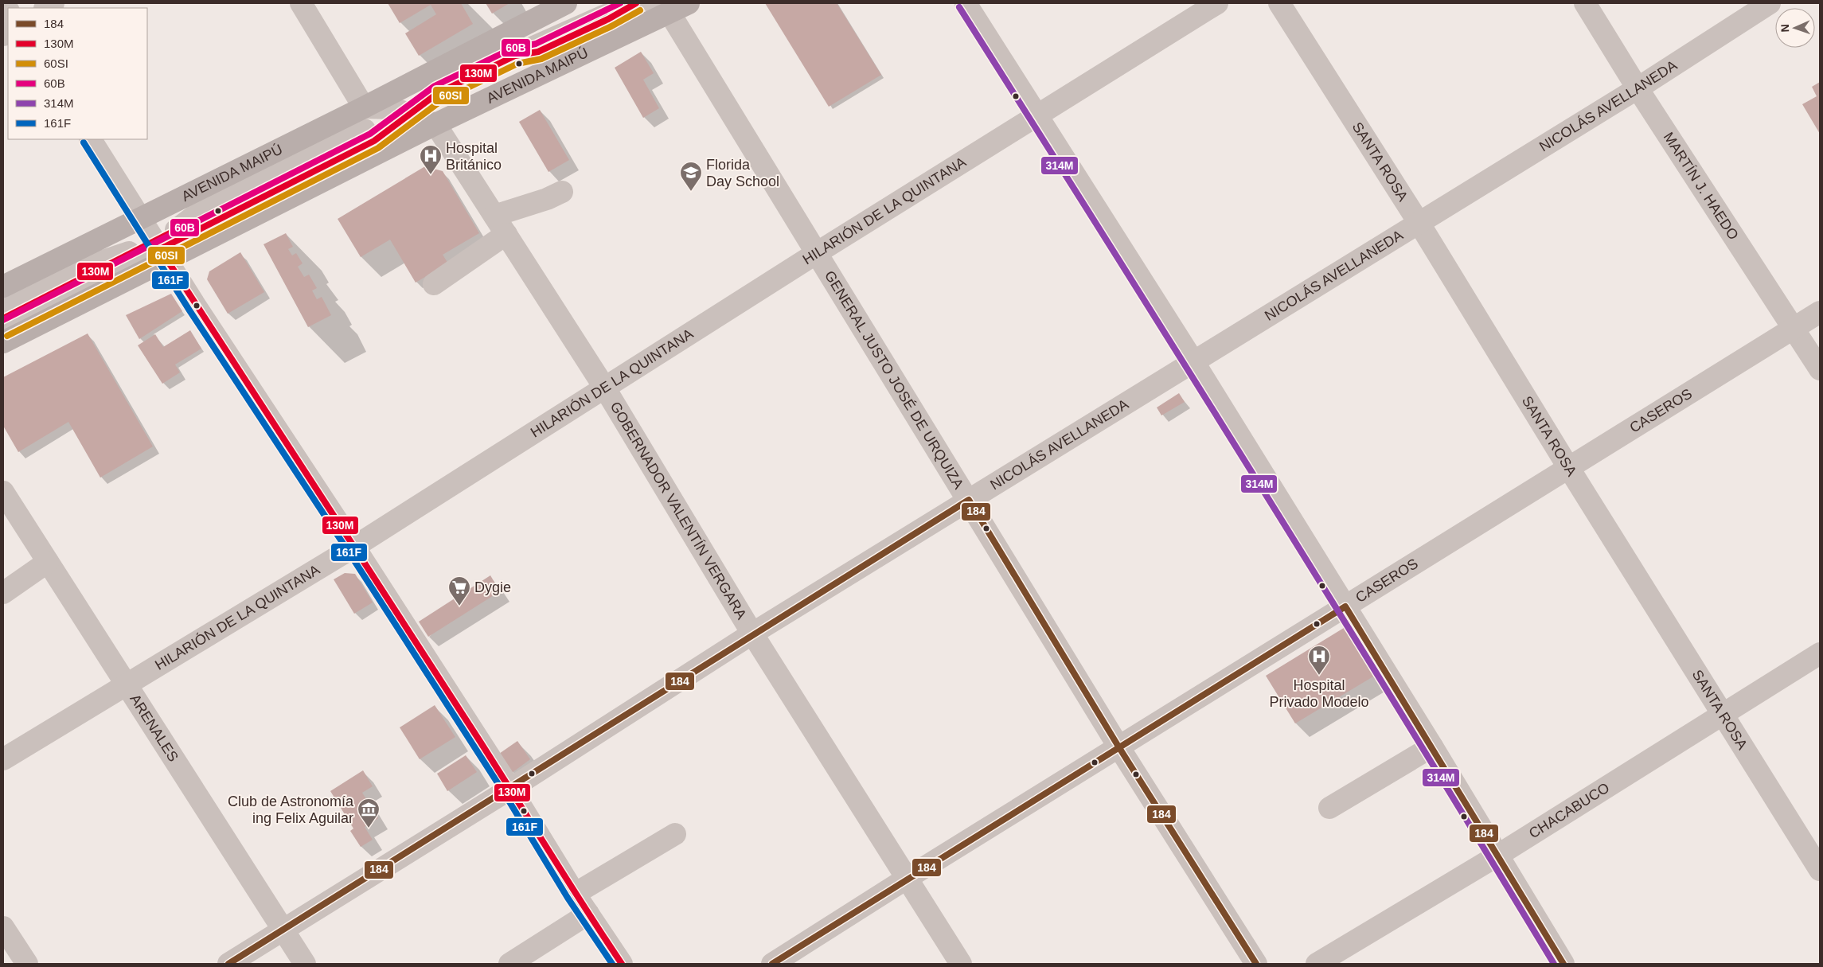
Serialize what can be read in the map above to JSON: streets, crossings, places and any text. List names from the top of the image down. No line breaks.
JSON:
{"streets":{"main road":["AVENIDA MAIPÚ"],"street":["NICOLÁS AVELLANEDA","SANTA ROSA","MARTÍN J. HAEDO","HILARIÓN DE LA QUINTANA","GENERAL JUSTO JOSÉ DE URQUIZA","CASEROS","GOBERNADOR VALENTÍN VERGARA","ARENALES","CHACABUCO"]},"crossings":[["AVENIDA MAIPÚ","GENERAL JUSTO JOSÉ DE URQUIZA"],["AVENIDA MAIPÚ","GOBERNADOR VALENTÍN VERGARA"],["NICOLÁS AVELLANEDA","SANTA ROSA"],["NICOLÁS AVELLANEDA","MARTÍN J. HAEDO"],["NICOLÁS AVELLANEDA","GENERAL JUSTO JOSÉ DE URQUIZA"],["NICOLÁS AVELLANEDA","GOBERNADOR VALENTÍN VERGARA"],["NICOLÁS AVELLANEDA","ARENALES"],["SANTA ROSA","CASEROS"],["SANTA ROSA","CHACABUCO"],["MARTÍN J. HAEDO","CASEROS"],["HILARIÓN DE LA QUINTANA","GENERAL JUSTO JOSÉ DE URQUIZA"],["HILARIÓN DE LA QUINTANA","GOBERNADOR VALENTÍN VERGARA"],["HILARIÓN DE LA QUINTANA","ARENALES"],["GENERAL JUSTO JOSÉ DE URQUIZA","CASEROS"],["CASEROS","GOBERNADOR VALENTÍN VERGARA"]],"places":{"hospital":["Hospital Británico","Hospital Privado Modelo"],"school or university":["Florida Day School"],"supermarket":["Dygie"],"museum":["Club de Astronomía ing Felix Aguilar"]},"lines":["transit line 130M","transit line 60B","transit line 314M","transit line 60SI","transit line 161F","transit line 184"],"legend":["184","130M","60SI","60B","314M","161F"],"north":"left"}
